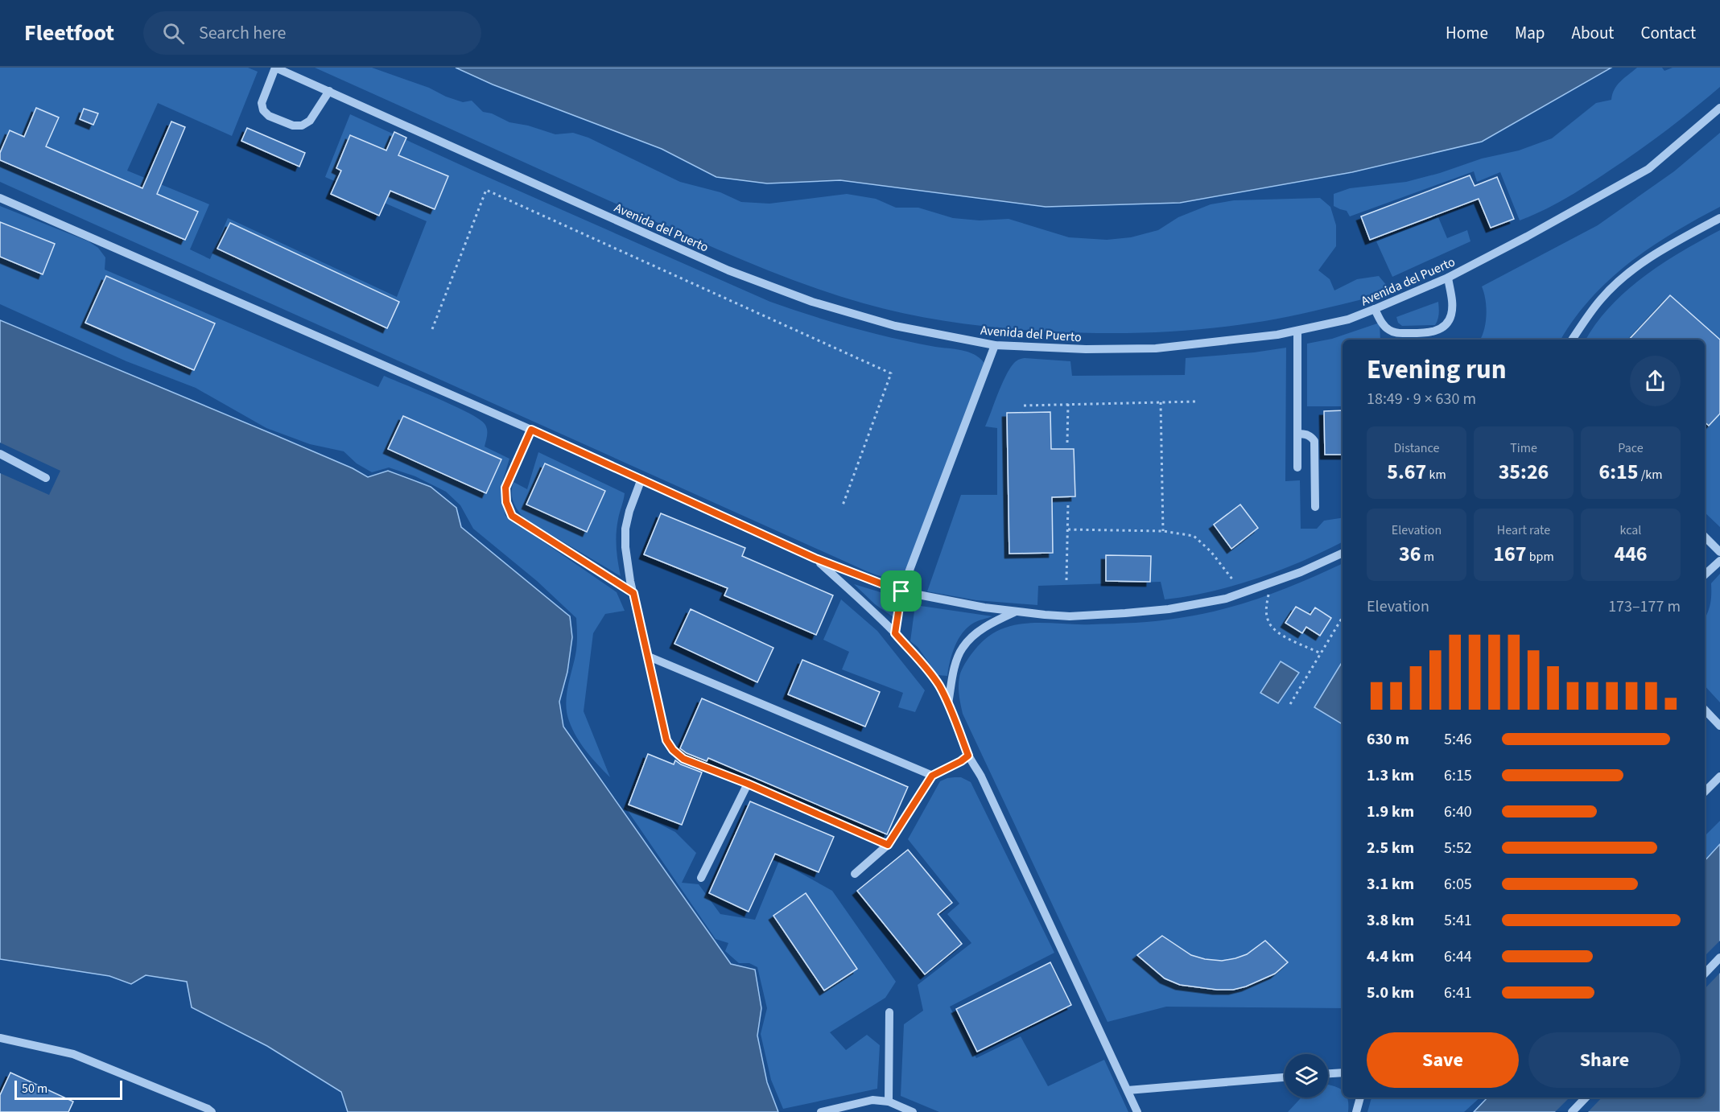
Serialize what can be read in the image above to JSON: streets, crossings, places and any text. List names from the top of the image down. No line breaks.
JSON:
{"streets":{"street":["Avenida del Puerto"]},"scale_bar":"50 m","page":{"header":"Fleetfoot","search":"Search here","nav":["Home","Map","About","Contact"],"heading":["Evening run","18:49 · 9 × 630 m"],"stats":[["Distance","5.67 km"],["Time","35:26"],["Pace","6:15 /km"],["Elevation","36 m"],["Heart rate","167 bpm"],["kcal","446"]],"chart":["Elevation","173–177 m"],"list":[{"name":"630 m","note":"5:46"},{"name":"1.3 km","note":"6:15"},{"name":"1.9 km","note":"6:40"},{"name":"2.5 km","note":"5:52"},{"name":"3.1 km","note":"6:05"},{"name":"3.8 km","note":"5:41"},{"name":"4.4 km","note":"6:44"},{"name":"5.0 km","note":"6:41"}],"buttons":["Save","Share"],"scale":"50 m"}}
